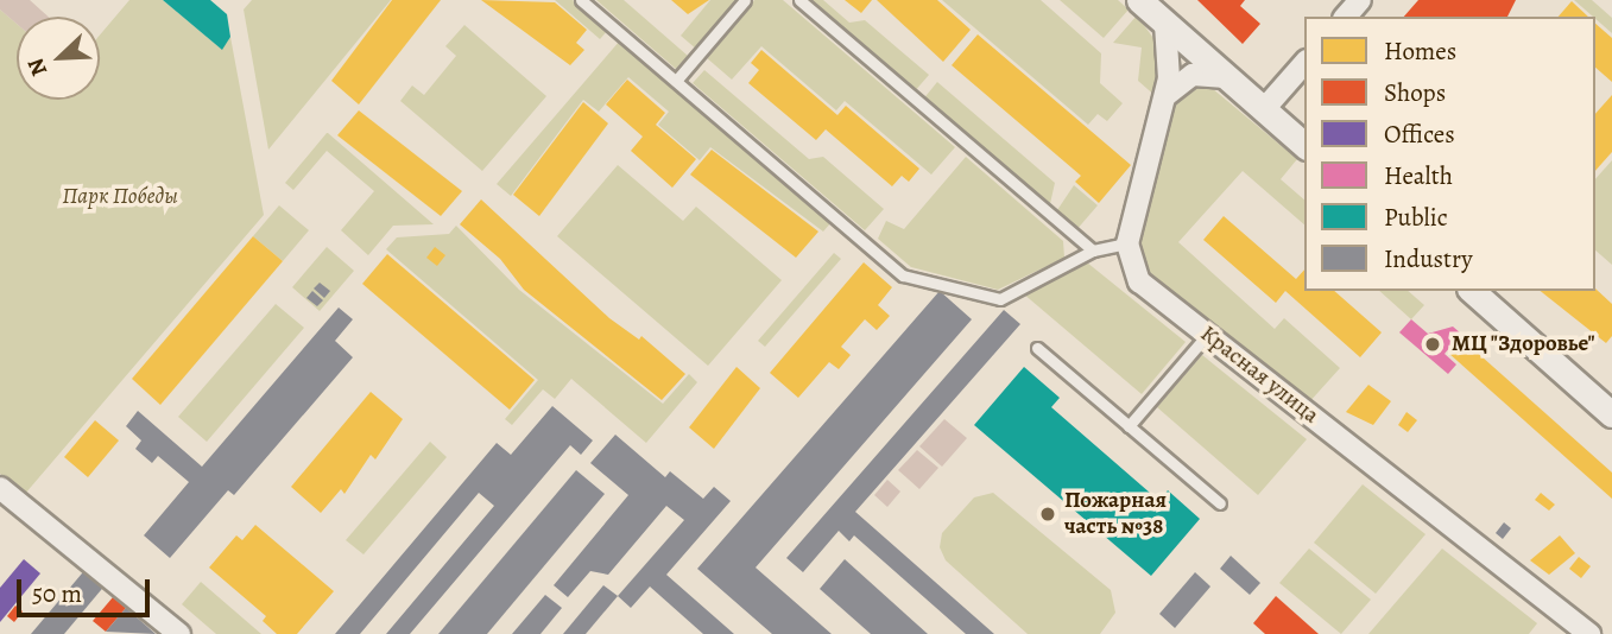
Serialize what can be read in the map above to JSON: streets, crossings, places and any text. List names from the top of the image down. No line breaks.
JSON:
{"streets":{"street":["Красная улица"]},"parks":["Парк Победы"],"places":["МЦ \"Здоровье\"","Пожарная часть №38"],"legend":["Homes","Shops","Offices","Health","Public","Industry"],"scale_bar":"50 m","north":"bottom left"}
